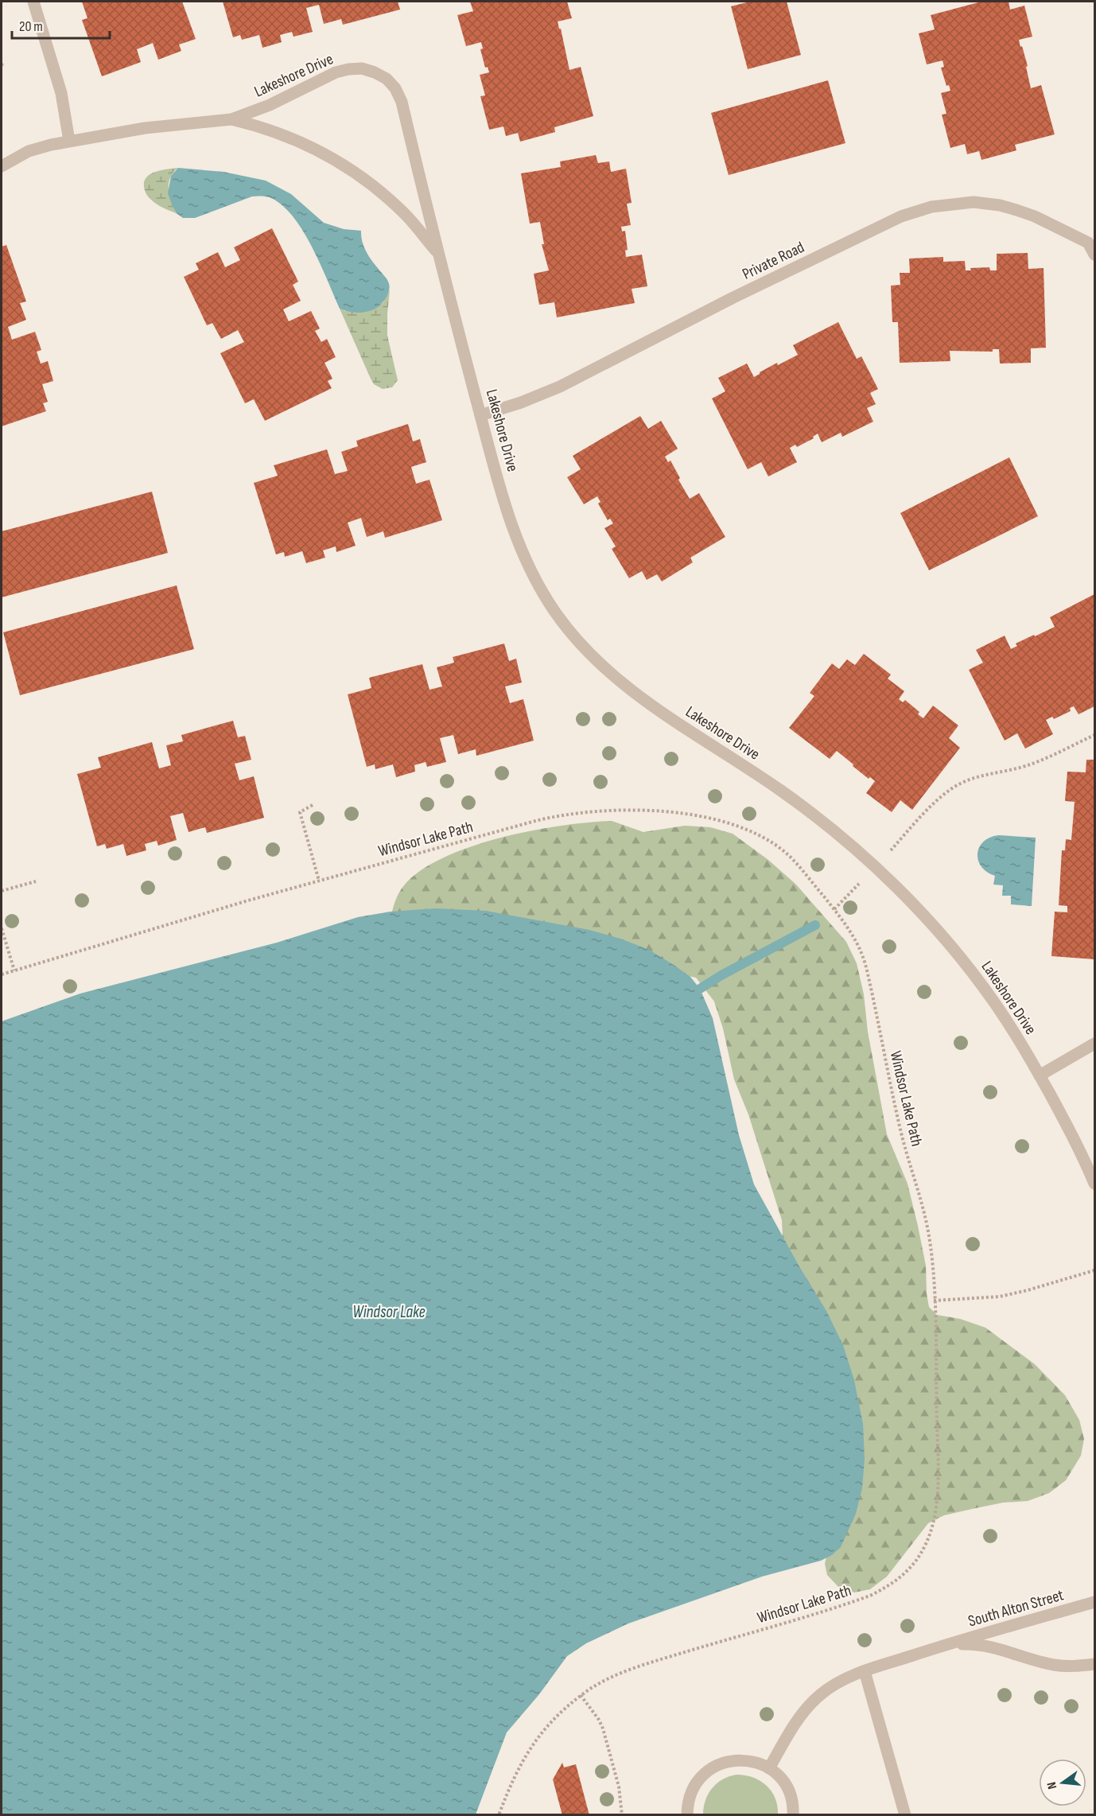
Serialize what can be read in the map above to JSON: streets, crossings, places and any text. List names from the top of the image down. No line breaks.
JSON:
{"streets":{"street":["Lakeshore Drive","Private Road","South Alton Street"],"path":["Windsor Lake Path"]},"crossings":[["Lakeshore Drive","Private Road"]],"water":["Windsor Lake"],"scale_bar":"20 m","north":"left"}
